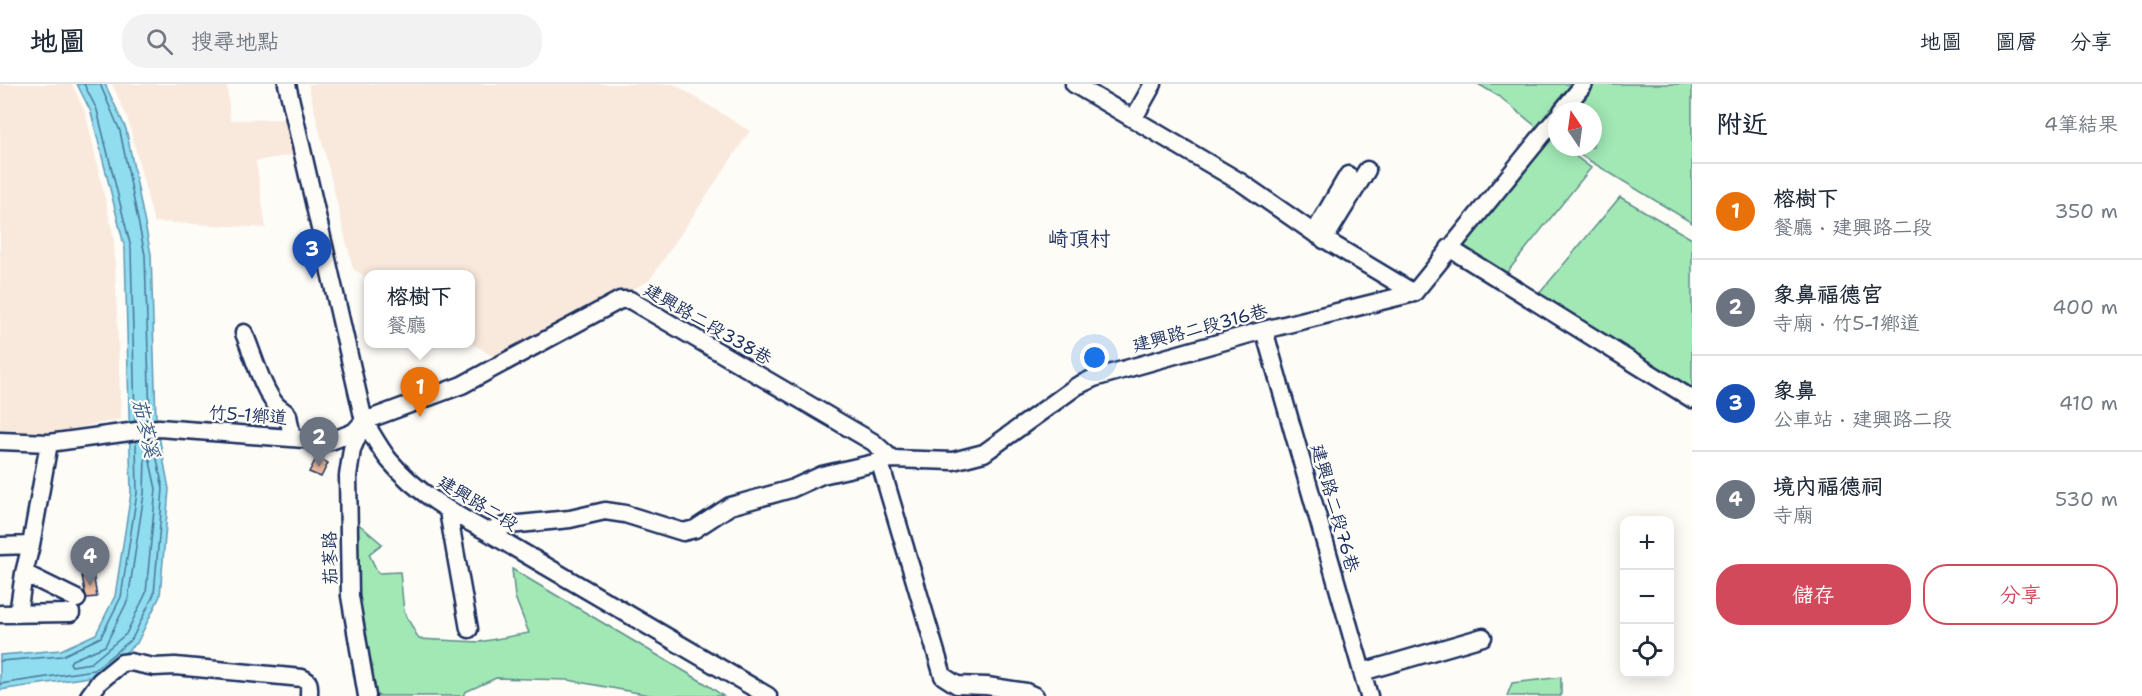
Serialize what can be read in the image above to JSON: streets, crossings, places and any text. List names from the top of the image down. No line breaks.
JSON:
{"streets":{"street":["建興路二段338巷","建興路二段316巷","竹5-1鄉道","建興路二段","建興路二段76巷","茄苳路"]},"crossings":[["建興路二段338巷","建興路二段316巷"],["建興路二段338巷","竹5-1鄉道"],["建興路二段338巷","建興路二段"],["建興路二段338巷","茄苳路"],["建興路二段316巷","建興路二段"],["建興路二段316巷","建興路二段76巷"],["竹5-1鄉道","建興路二段"],["竹5-1鄉道","茄苳路"],["建興路二段","茄苳路"]],"districts":["崎頂村"],"water":["茄苳溪"],"north":"top","page":{"header":"地圖","search":"搜尋地點","nav":["地圖","圖層","分享"],"heading":["附近","4筆結果"],"list":[{"mark":"1","name":"榕樹下","note":"餐廳 · 建興路二段","value":"350 m"},{"mark":"2","name":"象鼻福德宮","note":"寺廟 · 竹5-1鄉道","value":"400 m"},{"mark":"3","name":"象鼻","note":"公車站 · 建興路二段","value":"410 m"},{"mark":"4","name":"境內福德祠","note":"寺廟","value":"530 m"}],"pins":["3","1","2","4"],"popup":["榕樹下","餐廳"],"map_buttons":["+","−"],"buttons":["儲存","分享"]}}
